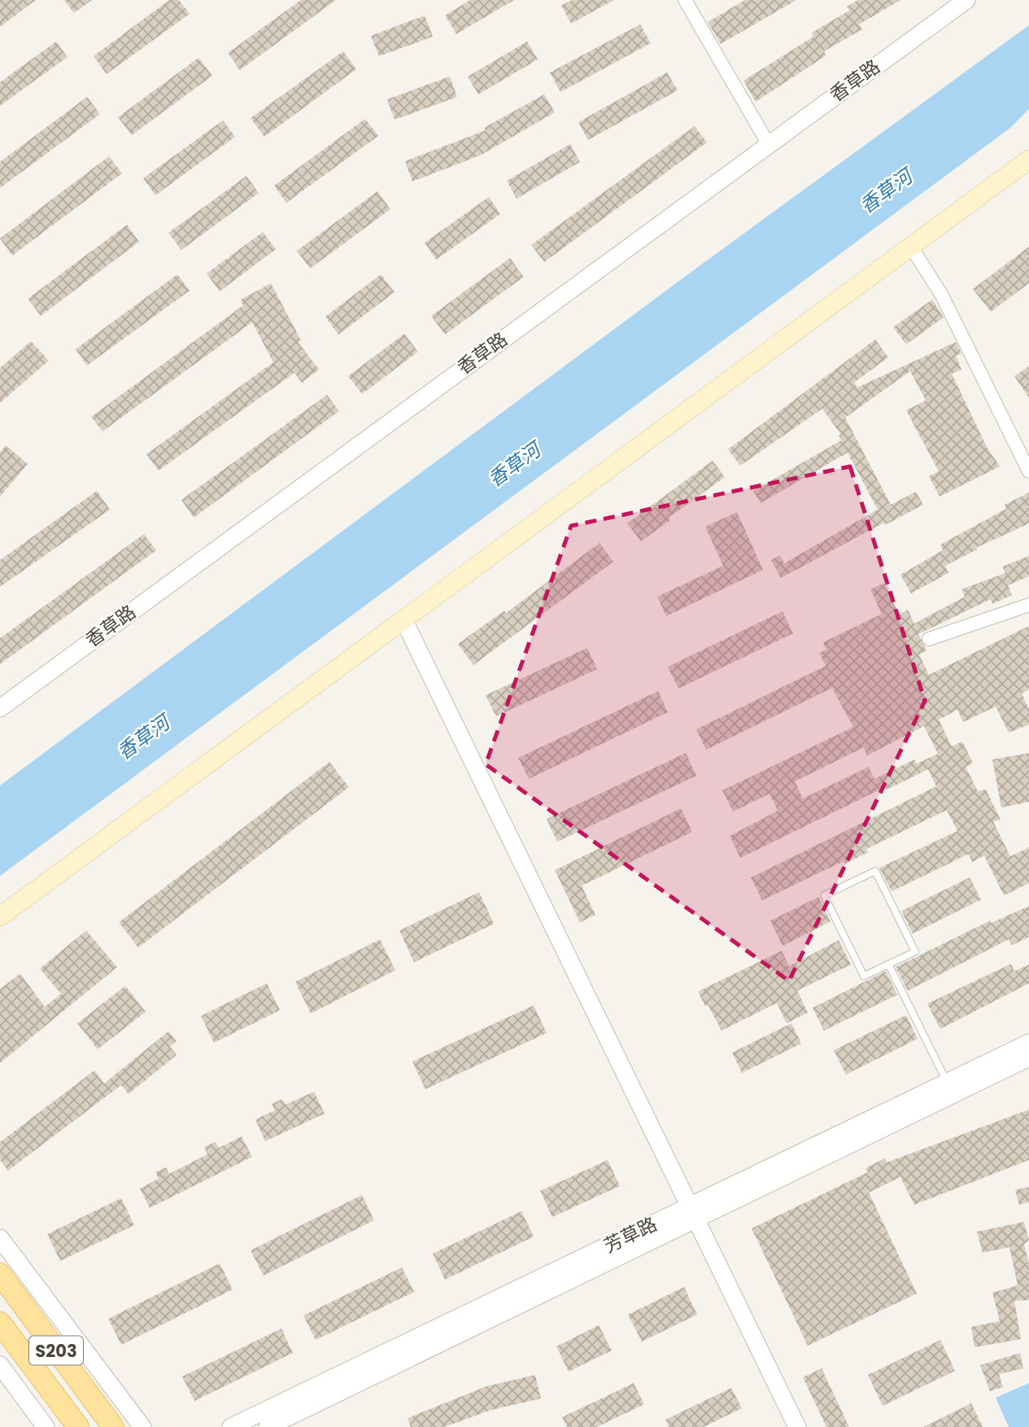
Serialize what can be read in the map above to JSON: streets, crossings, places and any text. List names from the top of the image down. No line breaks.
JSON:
{"streets":{"main road":["S203"],"street":["香草路","芳草路"]},"water":["香草河"]}
